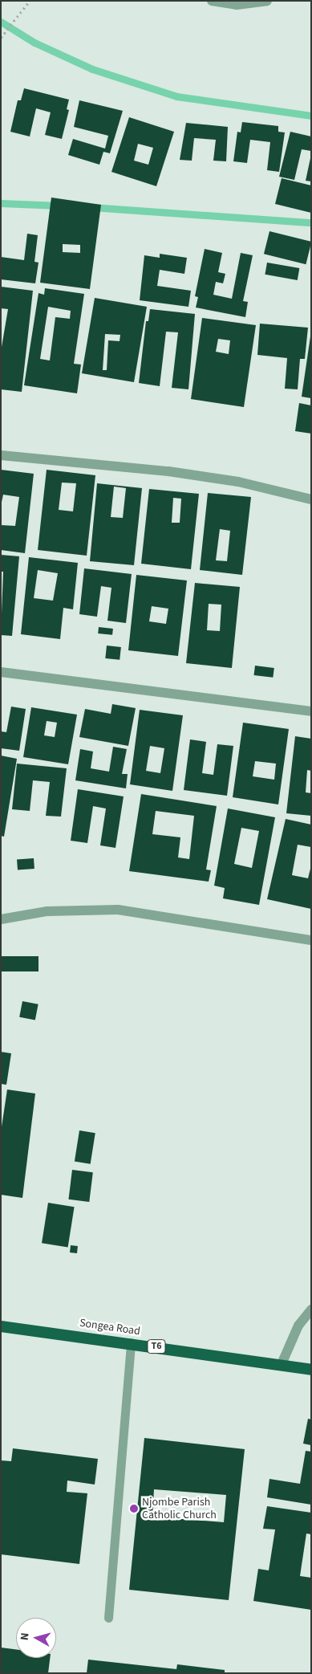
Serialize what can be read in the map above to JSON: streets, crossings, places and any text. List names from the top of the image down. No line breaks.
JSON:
{"streets":{"highway":["Songea Road","T6"]},"places":["Njombe Parish Catholic Church"],"north":"left"}
